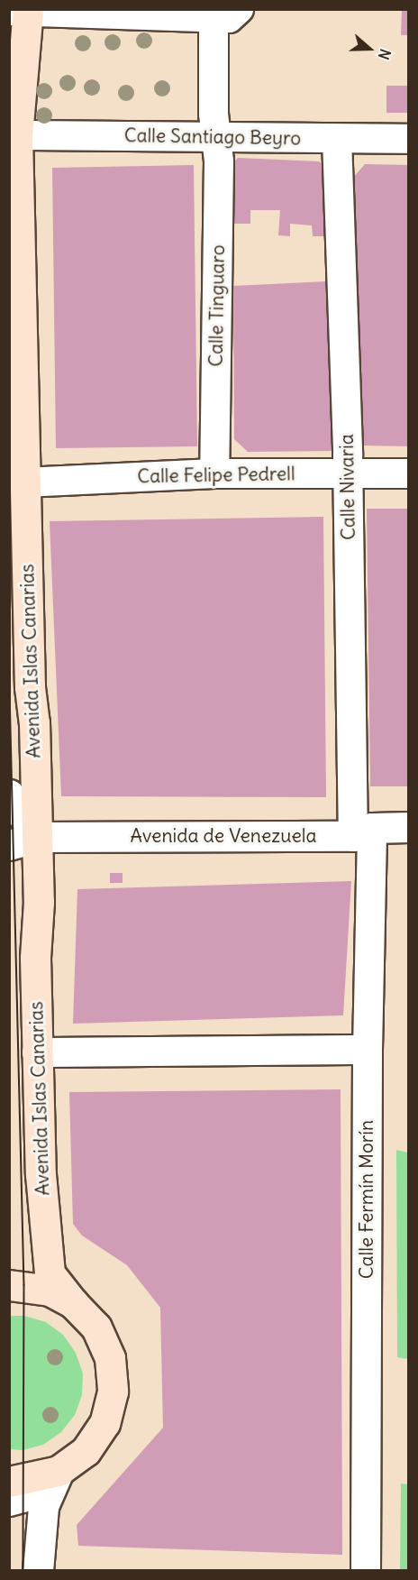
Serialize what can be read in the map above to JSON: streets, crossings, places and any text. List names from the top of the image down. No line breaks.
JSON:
{"streets":{"main road":["Avenida Islas Canarias"],"street":["Calle Santiago Beyro","Calle Tinguaro","Calle Felipe Pedrell","Calle Nivaria","Avenida de Venezuela","Calle Fermín Morín"]},"crossings":[["Calle Santiago Beyro","Calle Tinguaro"],["Calle Santiago Beyro","Calle Nivaria"],["Calle Santiago Beyro","Avenida Islas Canarias"],["Calle Tinguaro","Calle Felipe Pedrell"],["Calle Felipe Pedrell","Calle Nivaria"],["Calle Felipe Pedrell","Avenida Islas Canarias"],["Calle Nivaria","Avenida de Venezuela"],["Calle Nivaria","Calle Fermín Morín"],["Avenida Islas Canarias","Avenida de Venezuela"],["Avenida de Venezuela","Calle Fermín Morín"]],"north":"right"}
